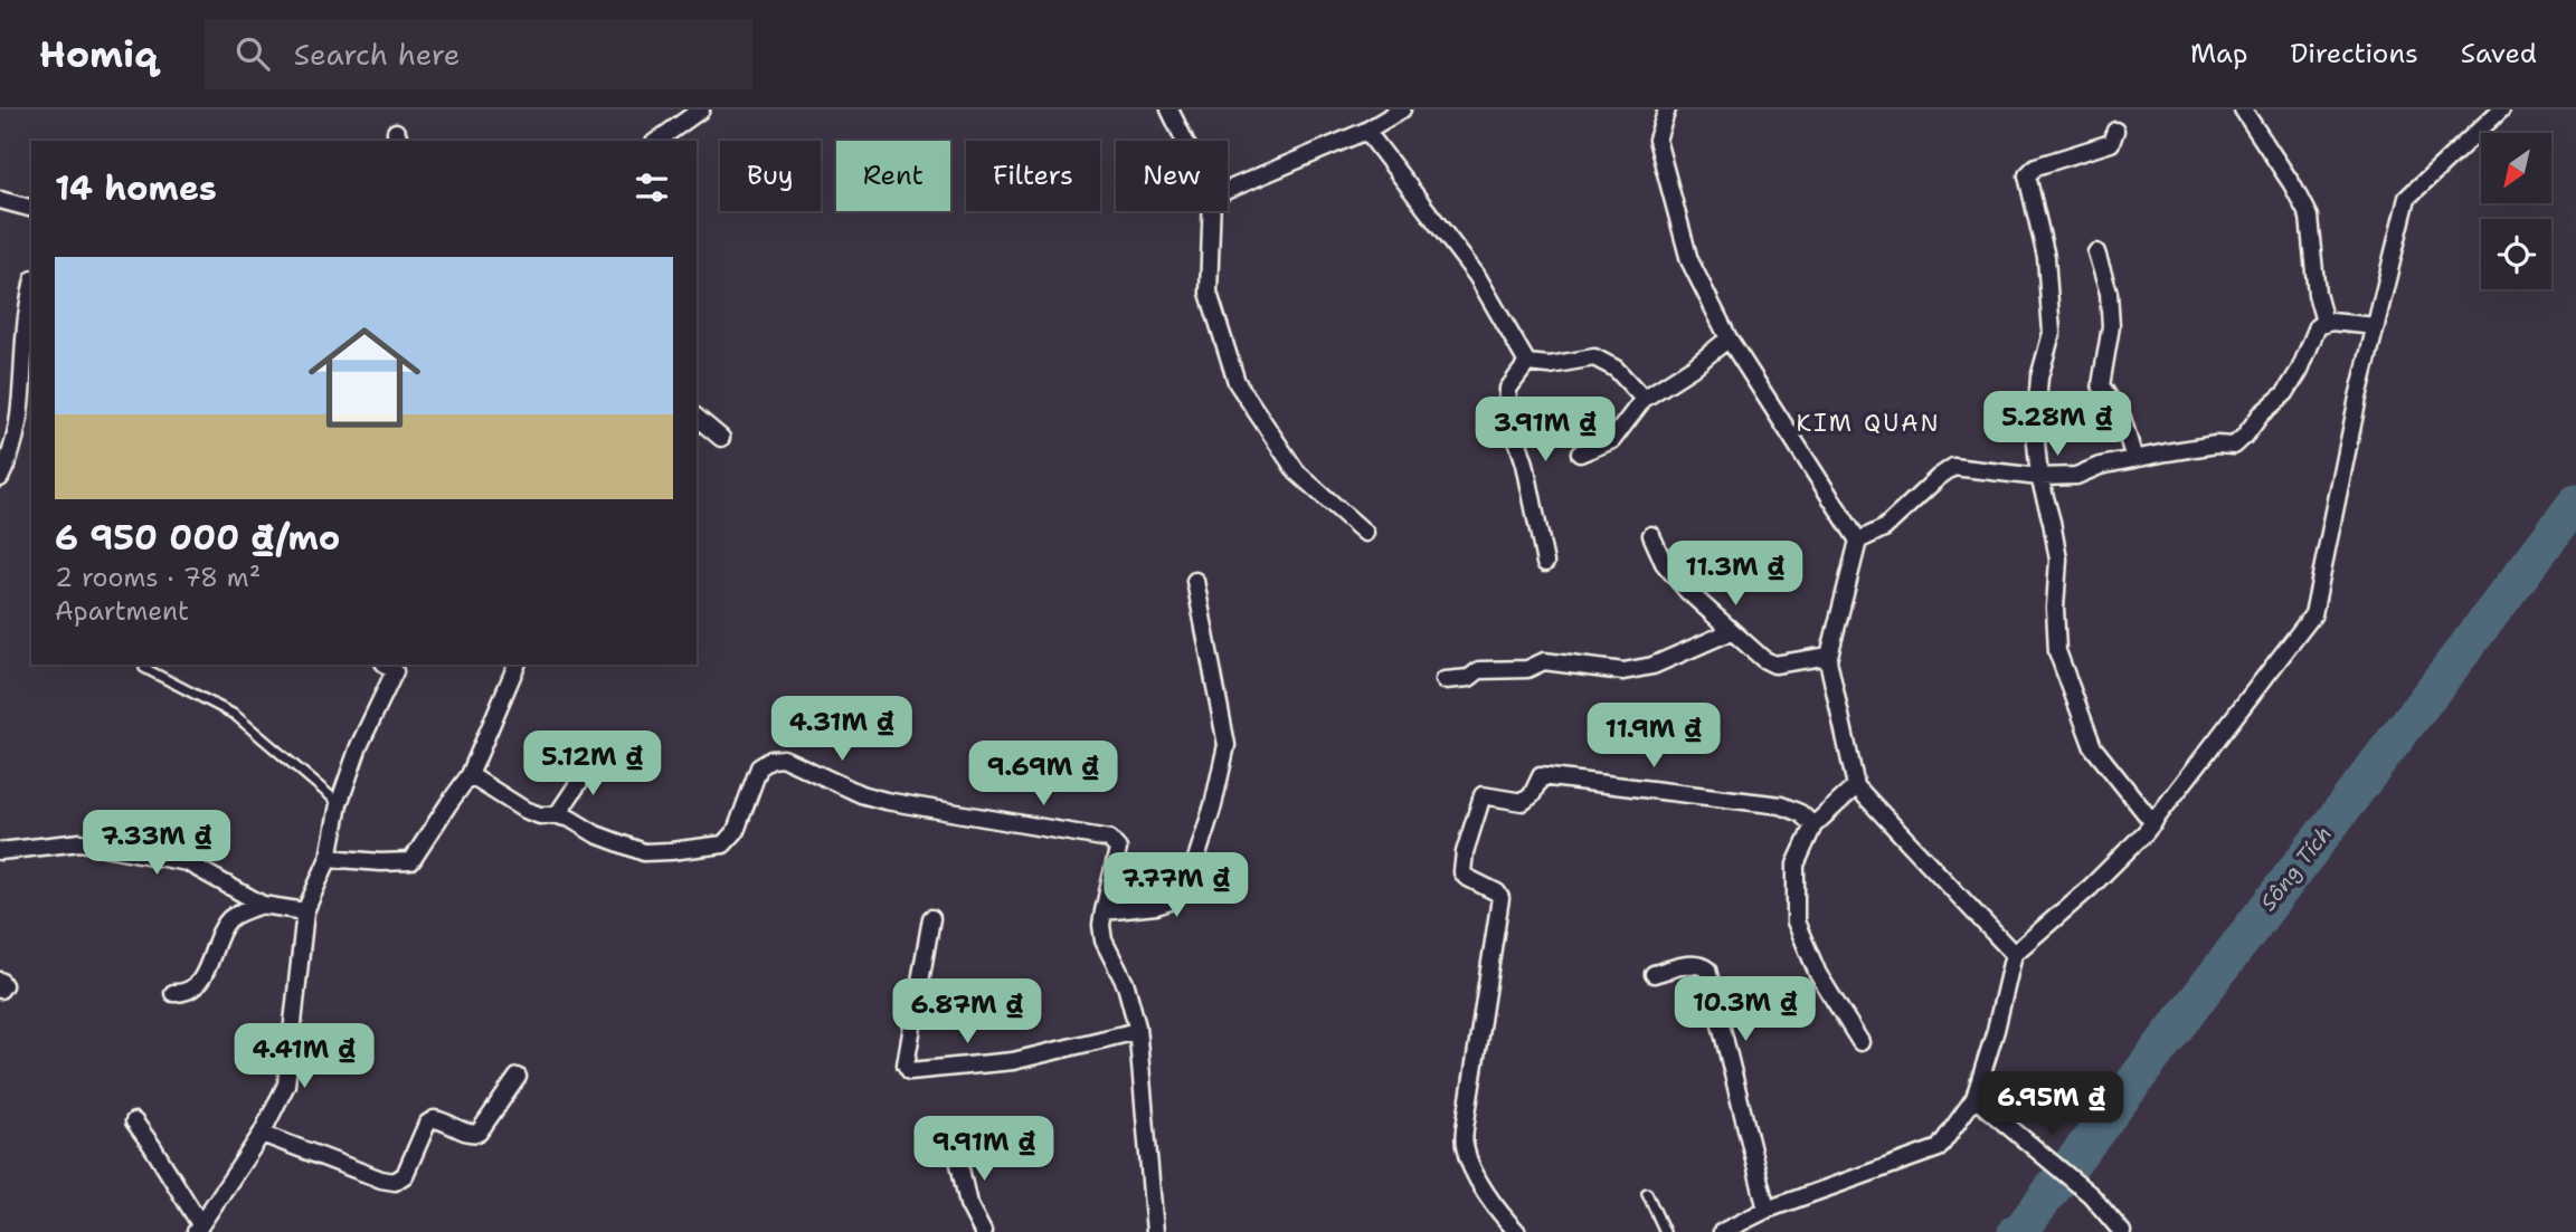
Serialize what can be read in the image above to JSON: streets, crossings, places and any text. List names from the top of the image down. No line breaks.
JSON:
{"districts":["KIM QUAN"],"water":["Sông Tích"],"north":"bottom left","page":{"header":"Homiq","search":"Search here","nav":["Map","Directions","Saved"],"chip":["Buy","Rent","Filters","New"],"heading":"14 homes","list":[{"name":"6 950 000 ₫/mo","note":"2 rooms · 78 m² · Apartment"}],"price":["5.28M ₫","3.91M ₫","11.3M ₫","4.31M ₫","11.9M ₫","5.12M ₫","9.69M ₫","7.33M ₫","7.77M ₫","10.3M ₫","6.87M ₫","4.41M ₫","6.95M ₫","9.91M ₫"]}}
